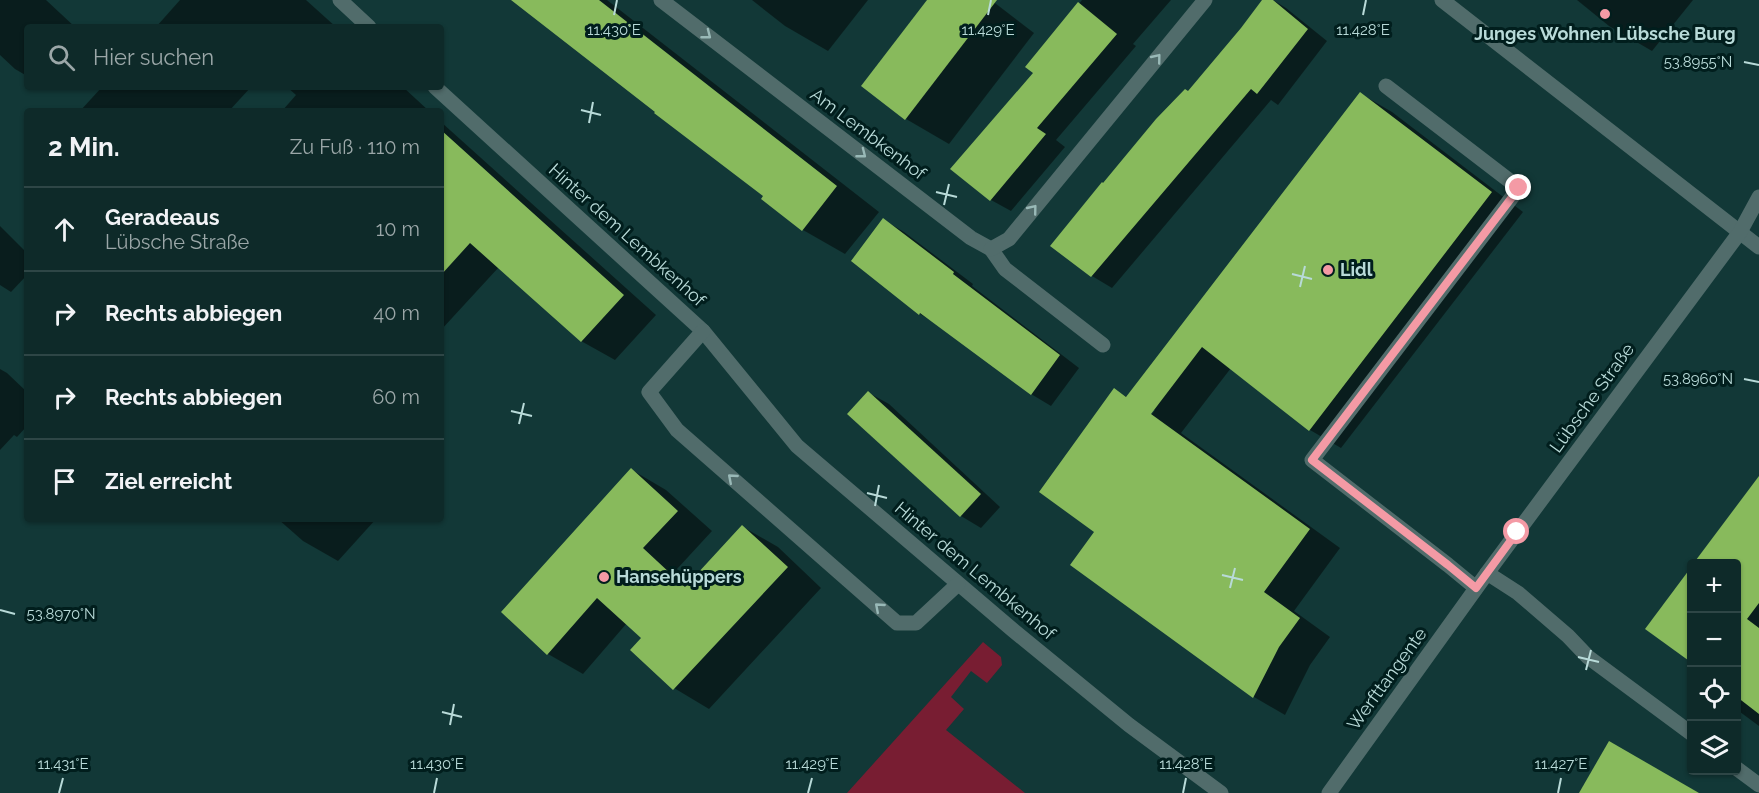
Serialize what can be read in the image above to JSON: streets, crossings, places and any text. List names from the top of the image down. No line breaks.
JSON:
{"streets":{"street":["Am Lembkenhof","Hinter dem Lembkenhof","Lübsche Straße","Werfttangente"]},"crossings":[["Lübsche Straße","Werfttangente"]],"one_way":["Am Lembkenhof"],"places":["Junges Wohnen Lübsche Burg","Lidl","Hansehüppers"],"page":{"search":"Hier suchen","heading":["2 Min.","Zu Fuß · 110 m"],"list":[["Geradeaus","Lübsche Straße","10 m"],["Rechts abbiegen","40 m"],["Rechts abbiegen","60 m"],"Ziel erreicht"],"map_buttons":["+","−"]},"coordinates":["11.430°E","11.429°E","11.428°E","53.8955°N","53.8960°N","53.8970°N","11.431°E","11.427°E"]}
